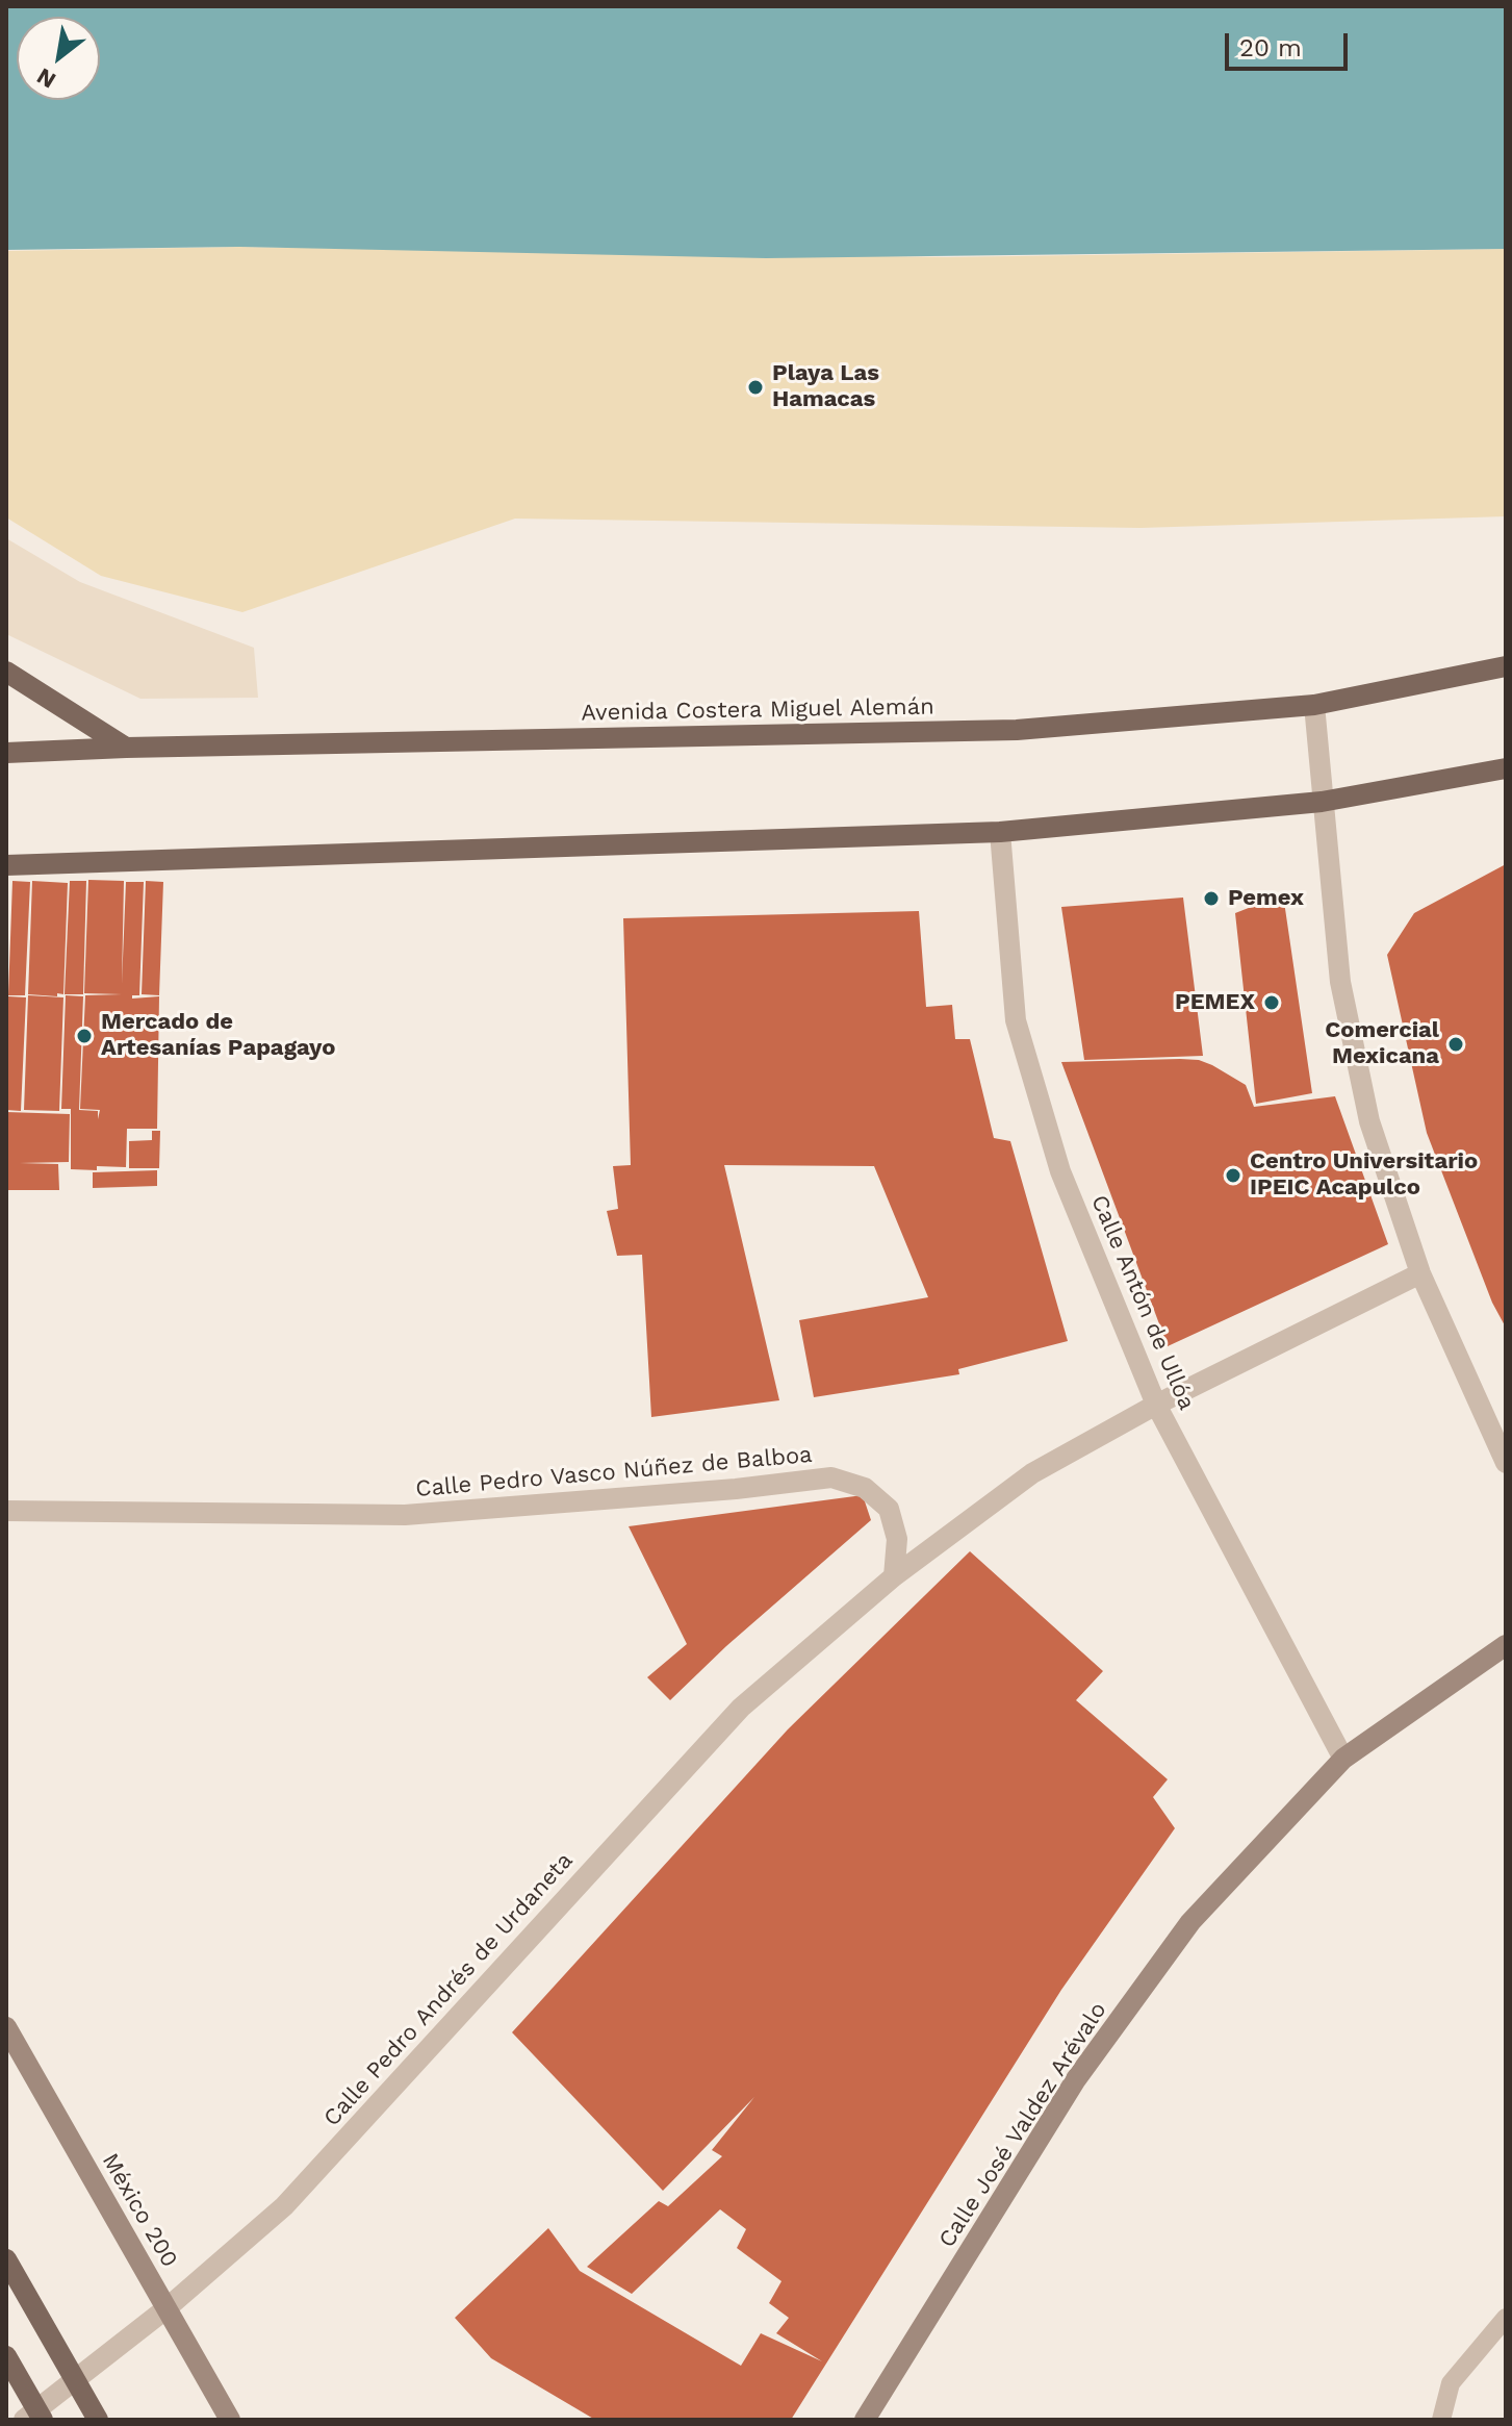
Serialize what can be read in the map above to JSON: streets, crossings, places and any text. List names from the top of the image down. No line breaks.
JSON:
{"streets":{"main road":["Avenida Costera Miguel Alemán"],"street":["Calle Antón de Ullóa","Calle Pedro Vasco Núñez de Balboa","Calle Pedro Andrés de Urdaneta","Calle José Valdez Arévalo","México 200"]},"crossings":[["Calle Antón de Ullóa","Calle José Valdez Arévalo"],["Calle Pedro Vasco Núñez de Balboa","Calle Pedro Andrés de Urdaneta"],["Calle Pedro Andrés de Urdaneta","México 200"]],"places":["Playa Las Hamacas","Pemex","PEMEX","Mercado de Artesanías Papagayo","Comercial Mexicana","Centro Universitario IPEIC Acapulco"],"scale_bar":"20 m","north":"bottom left"}
